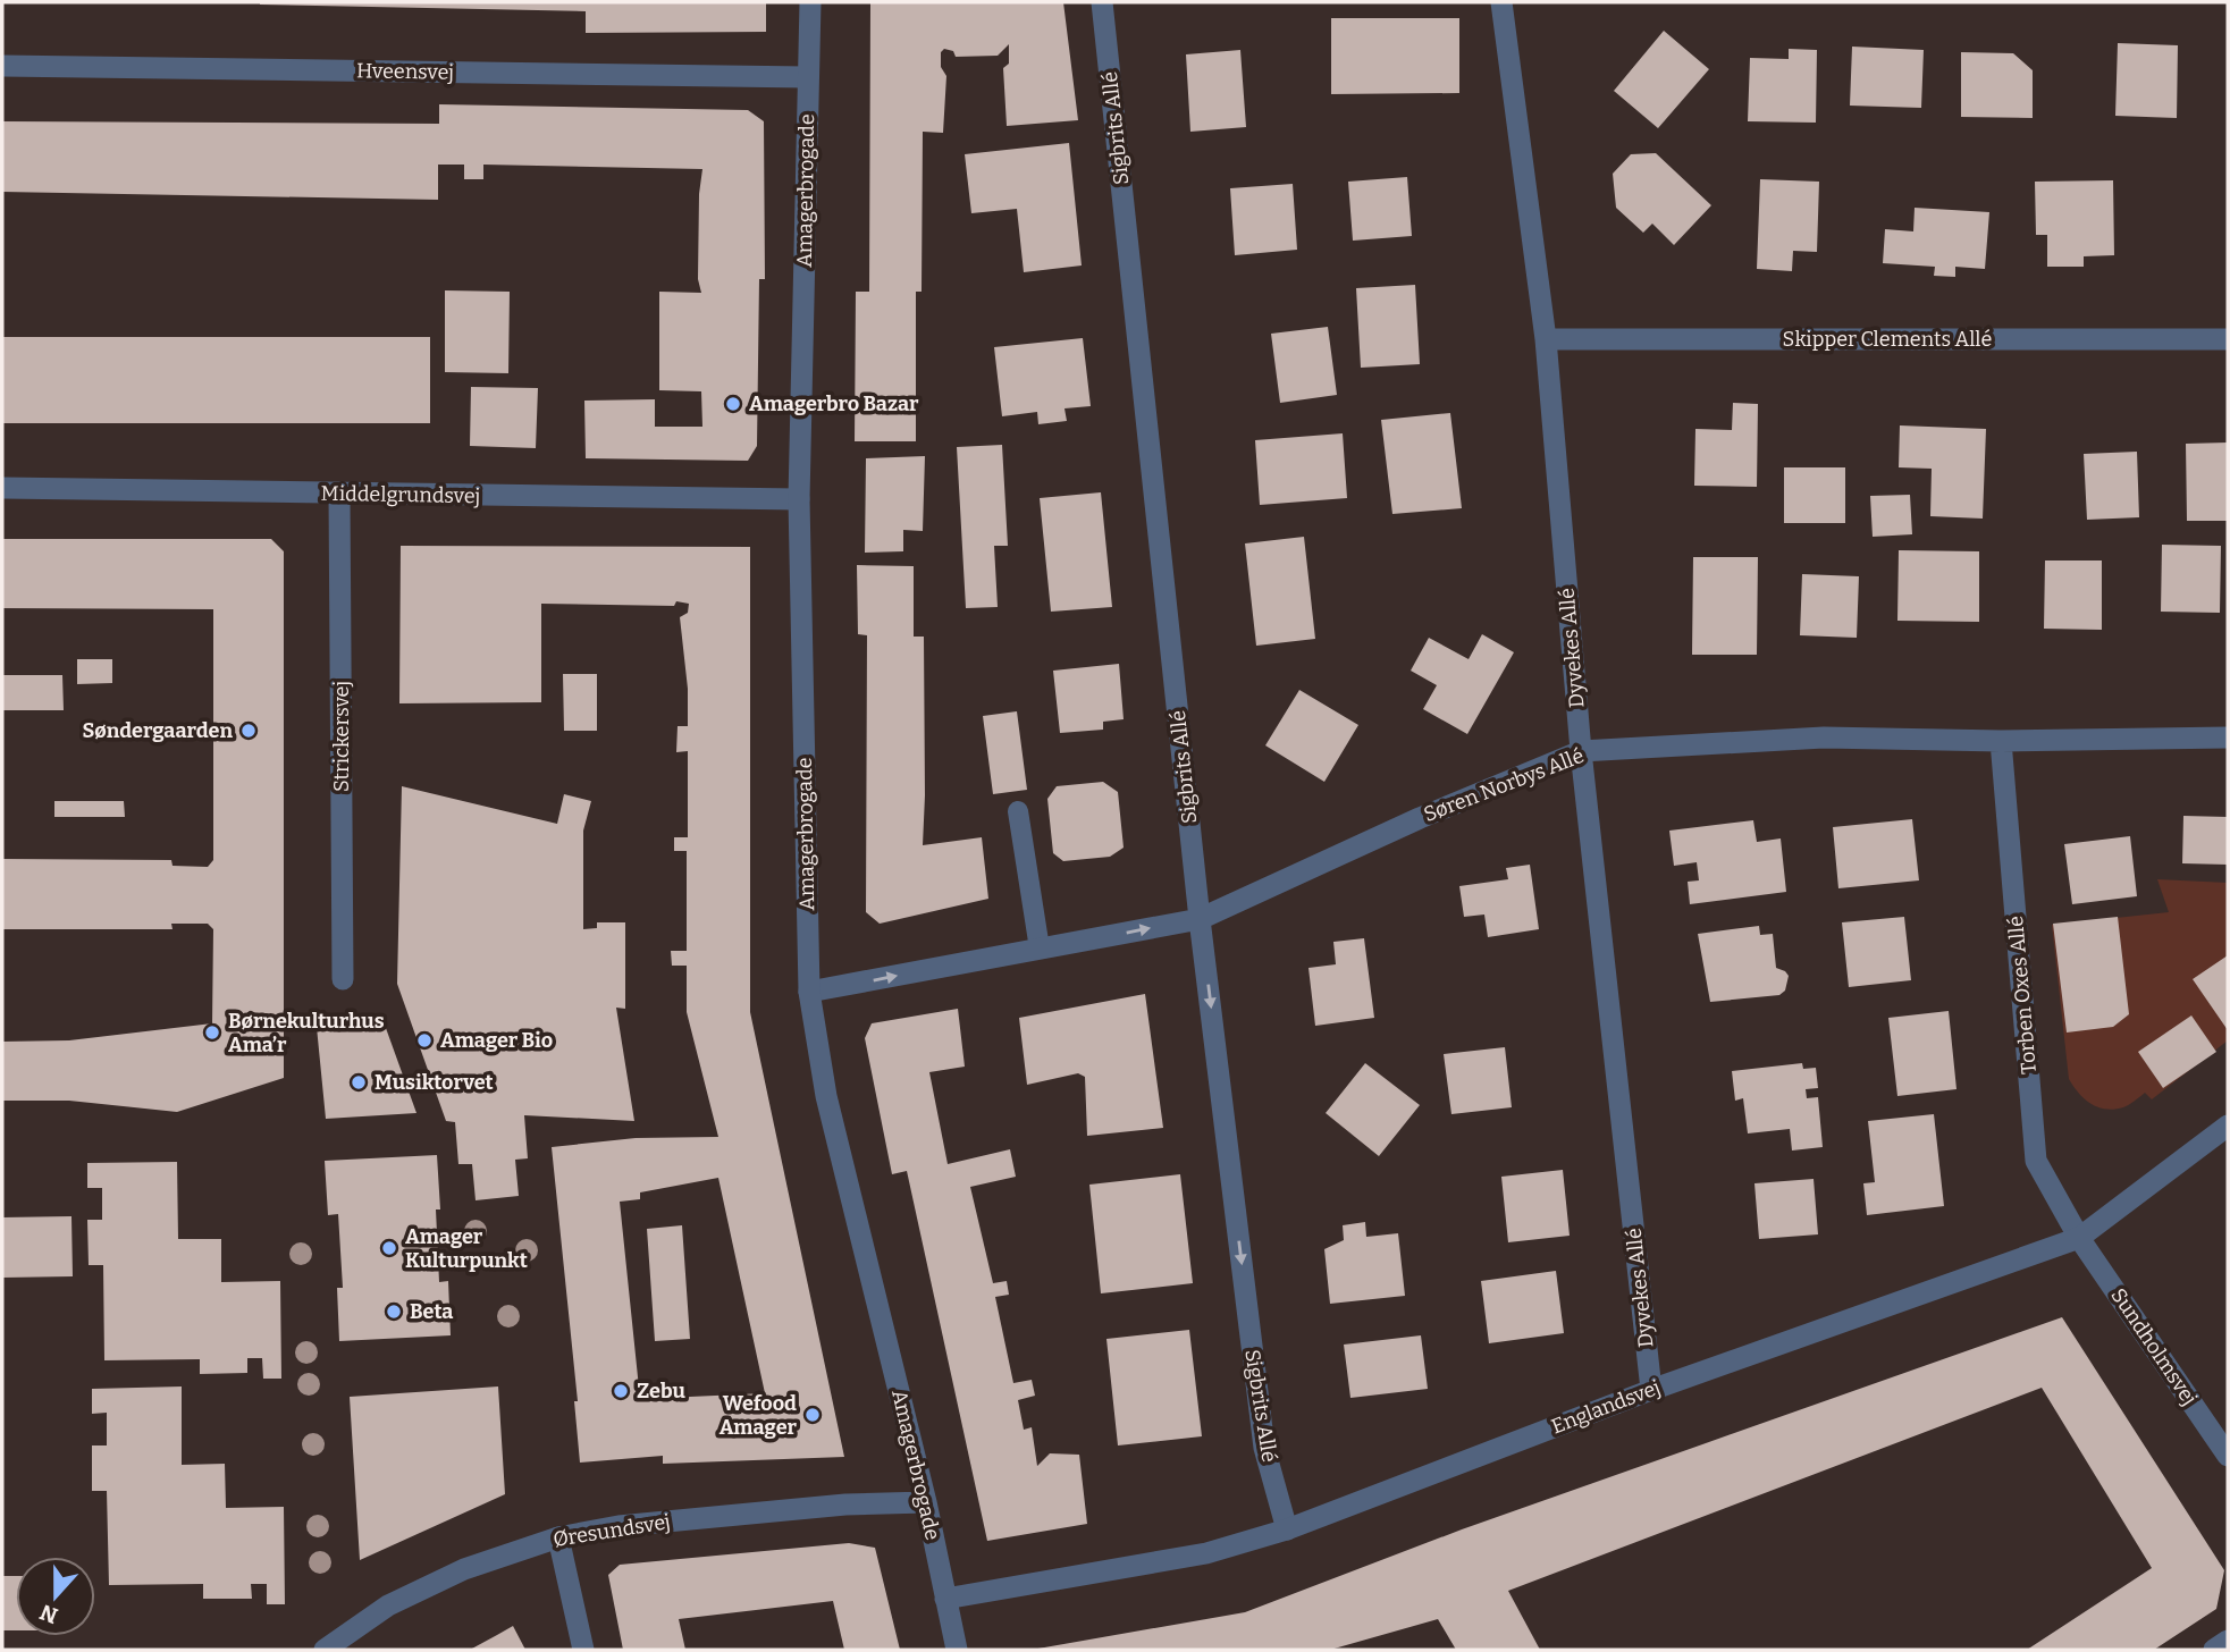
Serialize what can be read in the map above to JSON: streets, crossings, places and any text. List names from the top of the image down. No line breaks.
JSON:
{"streets":{"street":["Hveensvej","Sigbrits Allé","Amagerbrogade","Skipper Clements Allé","Middelgrundsvej","Dyvekes Allé","Strickersvej","Søren Norbys Allé","Torben Oxes Allé","Sundholmsvej","Englandsvej","Øresundsvej"]},"crossings":[["Hveensvej","Amagerbrogade"],["Sigbrits Allé","Søren Norbys Allé"],["Sigbrits Allé","Englandsvej"],["Amagerbrogade","Middelgrundsvej"],["Amagerbrogade","Søren Norbys Allé"],["Amagerbrogade","Englandsvej"],["Amagerbrogade","Øresundsvej"],["Skipper Clements Allé","Dyvekes Allé"],["Middelgrundsvej","Strickersvej"],["Dyvekes Allé","Søren Norbys Allé"],["Dyvekes Allé","Englandsvej"],["Søren Norbys Allé","Torben Oxes Allé"],["Torben Oxes Allé","Sundholmsvej"],["Torben Oxes Allé","Englandsvej"],["Sundholmsvej","Englandsvej"]],"one_way":["Sigbrits Allé"],"places":["Amagerbro Bazar","Søndergaarden","Børnekulturhus Ama’r","Amager Bio","Musiktorvet","Amager Kulturpunkt","Beta","Zebu","Wefood Amager"],"north":"bottom"}
